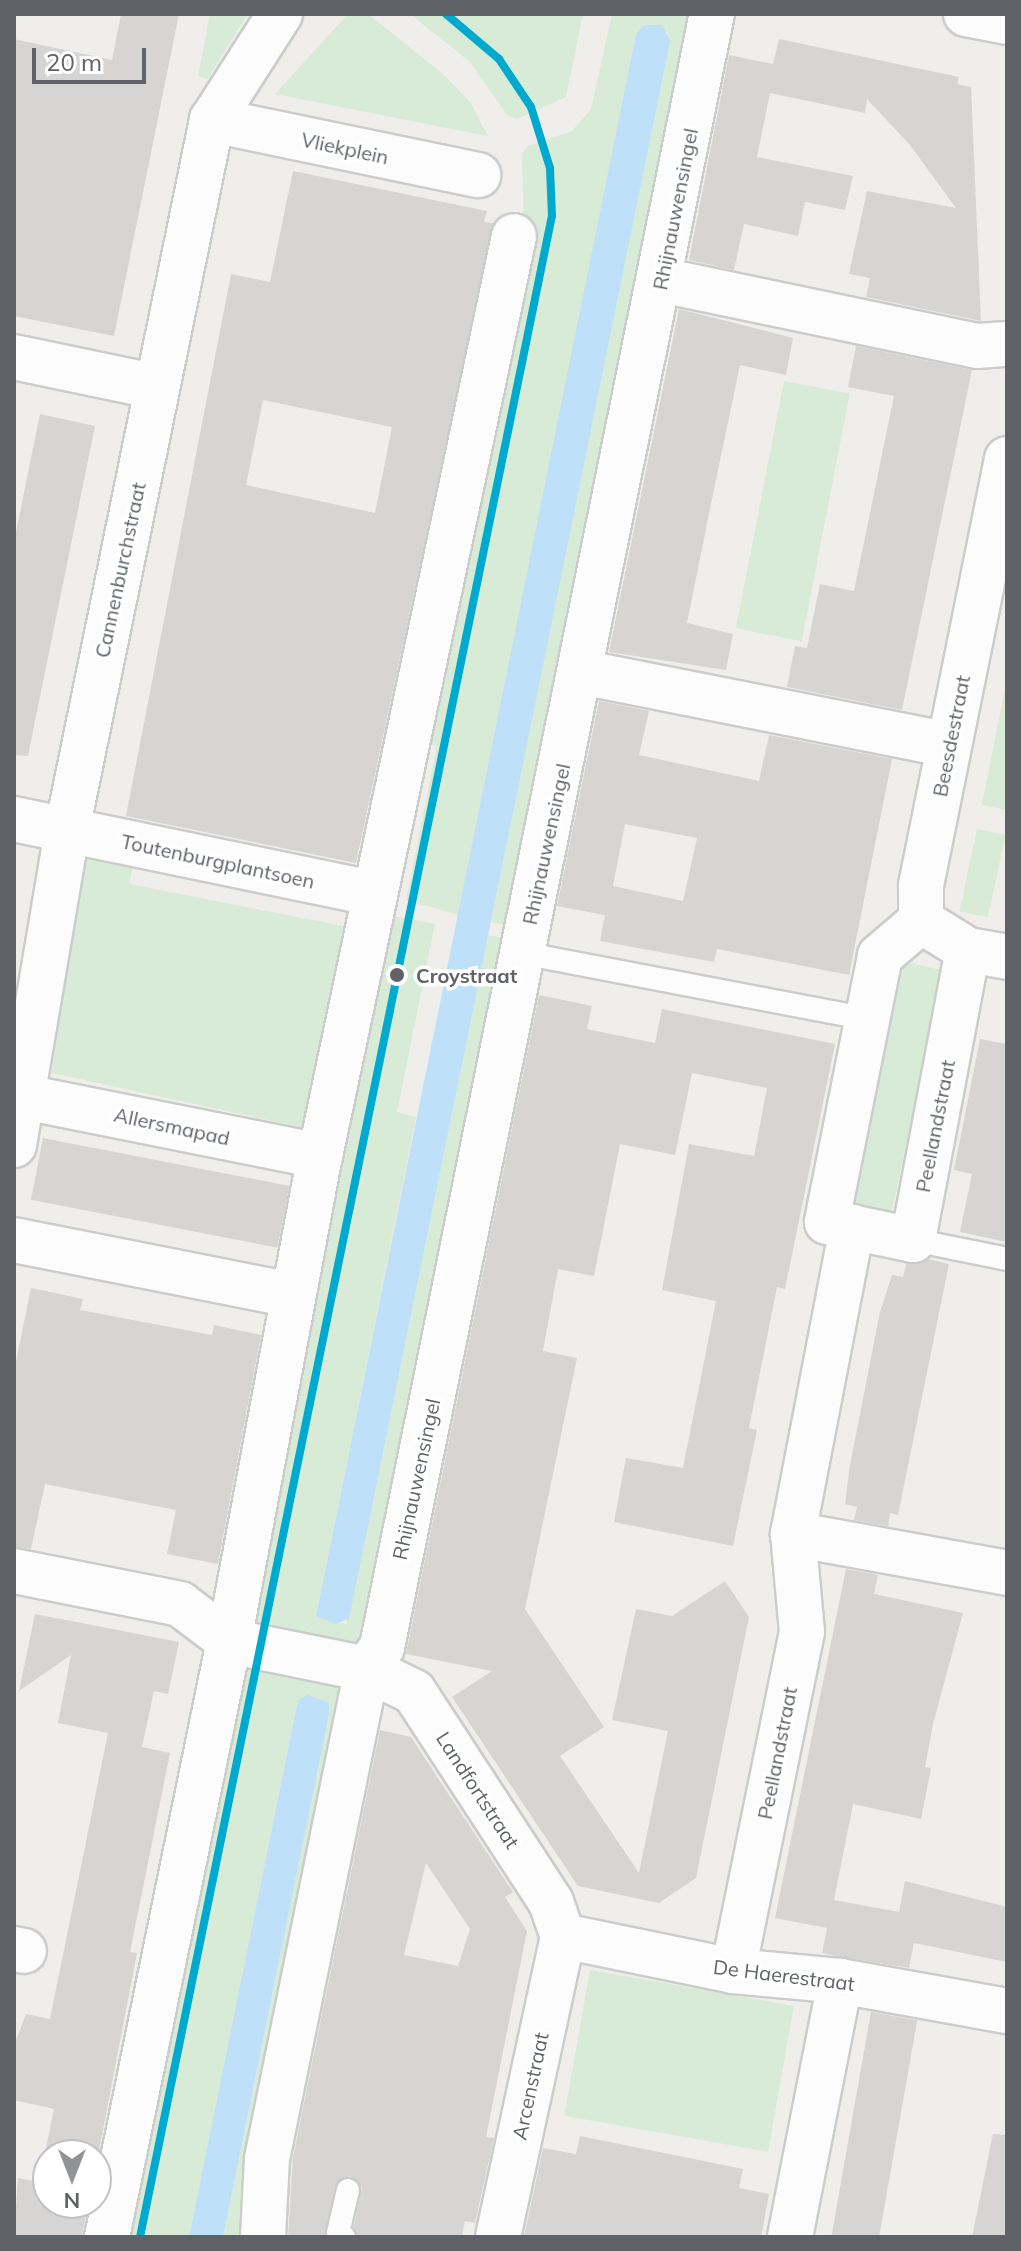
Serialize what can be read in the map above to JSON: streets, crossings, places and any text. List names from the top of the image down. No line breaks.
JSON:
{"streets":{"street":["Vliekplein","Rhijnauwensingel","Cannenburchstraat","Beesdestraat","Toutenburgplantsoen","Allersmapad","Peellandstraat","Landfortstraat","De Haerestraat","Arcenstraat"]},"crossings":[["Vliekplein","Cannenburchstraat"],["Rhijnauwensingel","Landfortstraat"],["Cannenburchstraat","Toutenburgplantsoen"],["Cannenburchstraat","Allersmapad"],["Peellandstraat","De Haerestraat"],["Landfortstraat","De Haerestraat"],["Landfortstraat","Arcenstraat"],["De Haerestraat","Arcenstraat"]],"places":["Croystraat"],"scale_bar":"20 m","north":"bottom"}
